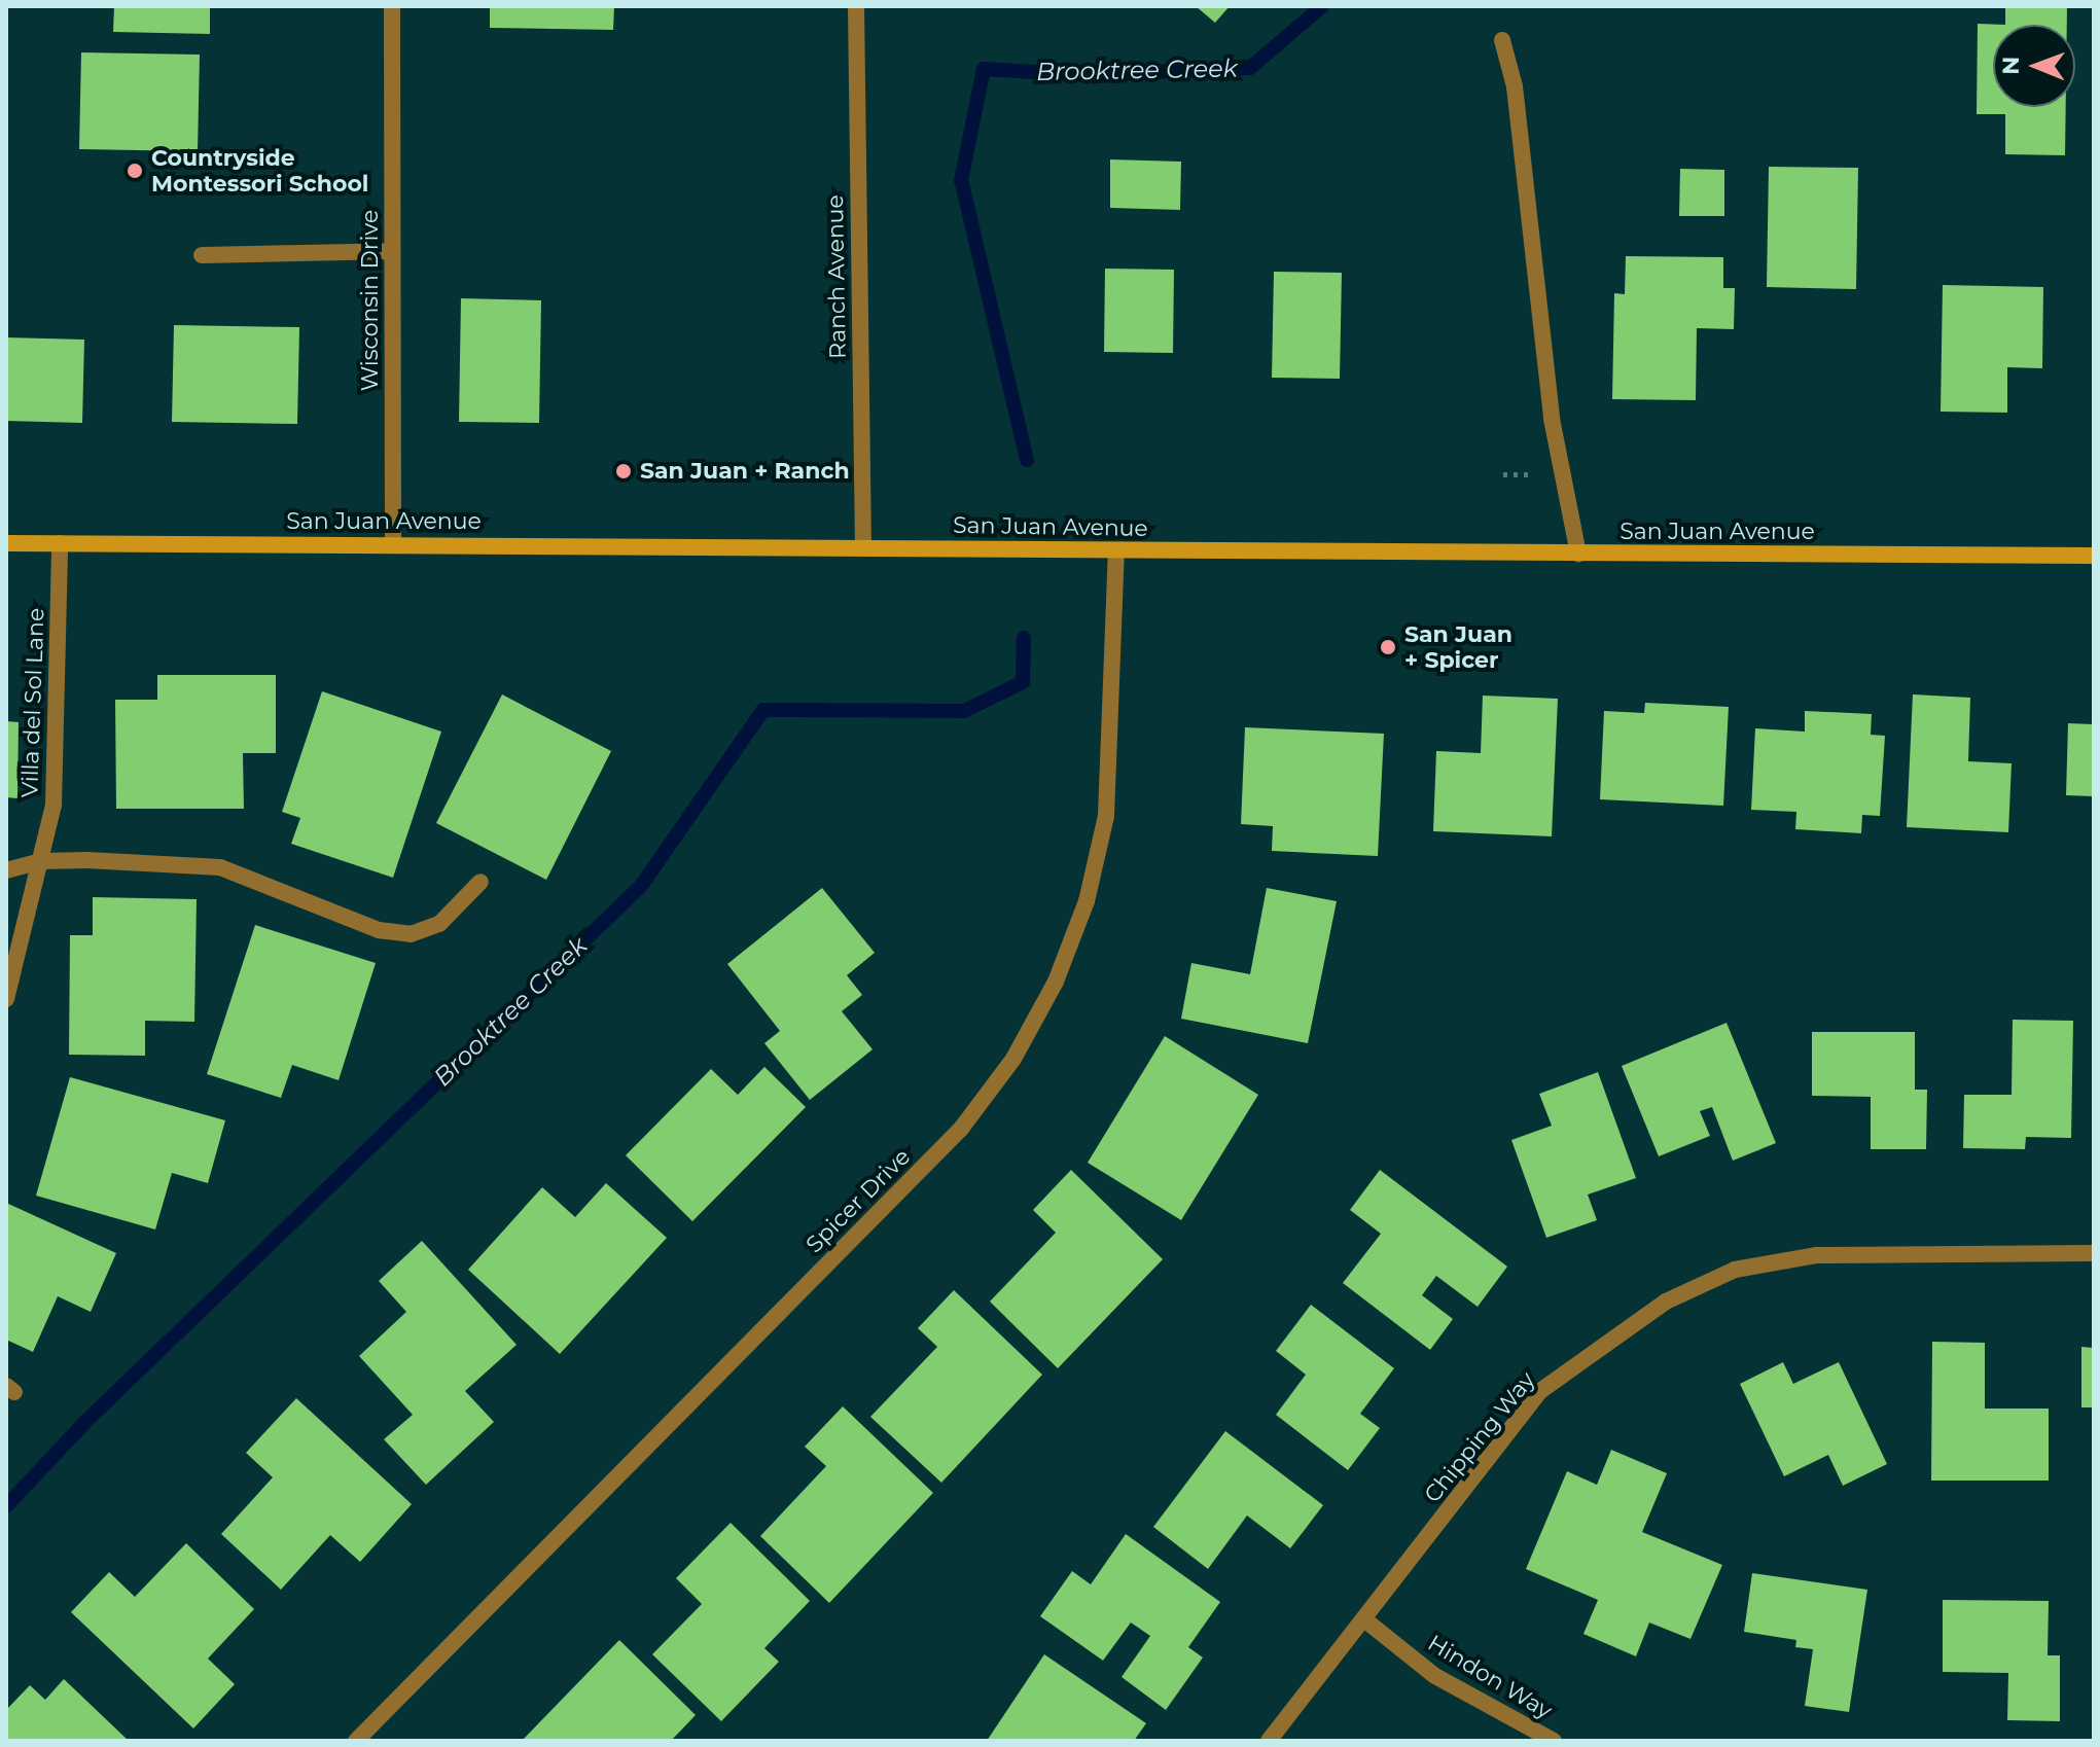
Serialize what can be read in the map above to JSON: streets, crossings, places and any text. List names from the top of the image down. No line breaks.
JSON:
{"streets":{"main road":["San Juan Avenue"],"street":["Ranch Avenue","Wisconsin Drive","Villa del Sol Lane","Spicer Drive","Chipping Way","Hindon Way"]},"crossings":[["Ranch Avenue","San Juan Avenue"],["Wisconsin Drive","San Juan Avenue"],["San Juan Avenue","Villa del Sol Lane"],["San Juan Avenue","Spicer Drive"],["Chipping Way","Hindon Way"]],"water":["Brooktree Creek"],"places":["Countryside Montessori School","San Juan + Ranch","San Juan + Spicer"],"north":"left"}
